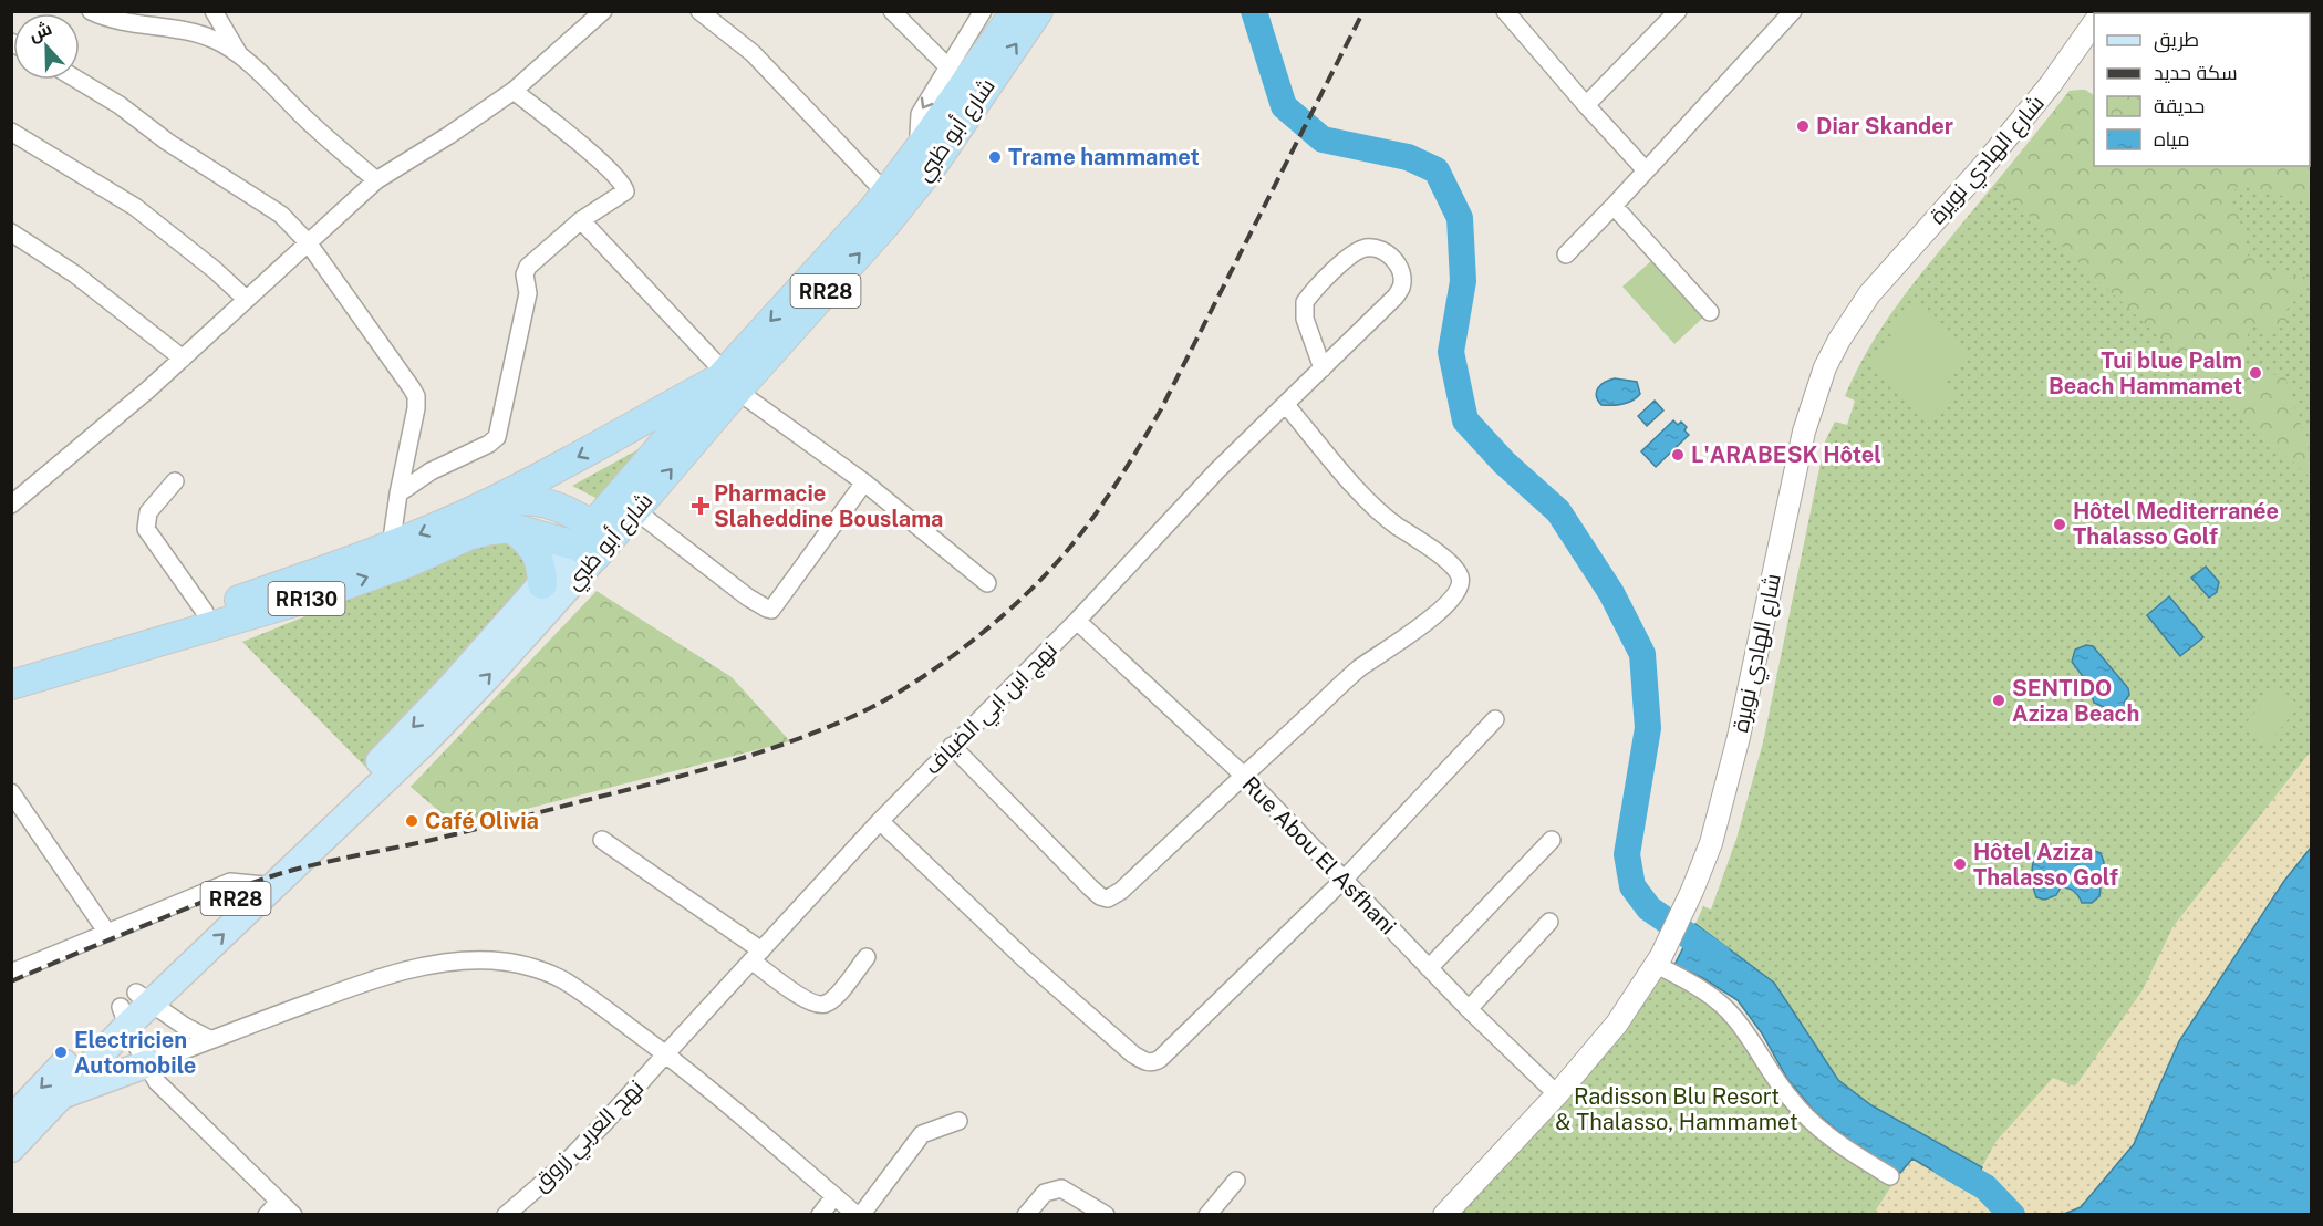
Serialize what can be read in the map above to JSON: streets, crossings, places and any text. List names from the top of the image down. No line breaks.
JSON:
{"streets":{"highway":["شارع أبو ظبي","RR28","RR130"],"street":["شارع الهادي نويرة","نهج ابن ابي الضياف","Rue Abou El Asfhani","نهج العربي زروق"]},"crossings":[["شارع أبو ظبي","RR130"],["شارع الهادي نويرة","Rue Abou El Asfhani"],["نهج ابن ابي الضياف","Rue Abou El Asfhani"],["نهج ابن ابي الضياف","نهج العربي زروق"]],"parks":["Radisson Blu Resort & Thalasso, Hammamet"],"places":{"other":["Diar Skander","Trame hammamet","Tui blue Palm Beach Hammamet","L'ARABESK Hôtel","Hôtel Mediterranée Thalasso Golf","SENTIDO Aziza Beach","Café Olivia","Hôtel Aziza Thalasso Golf","Electricien Automobile"],"health":["Pharmacie Slaheddine Bouslama"]},"legend":["طريق","سكة حديد","حديقة","مياه"],"north":"top"}
